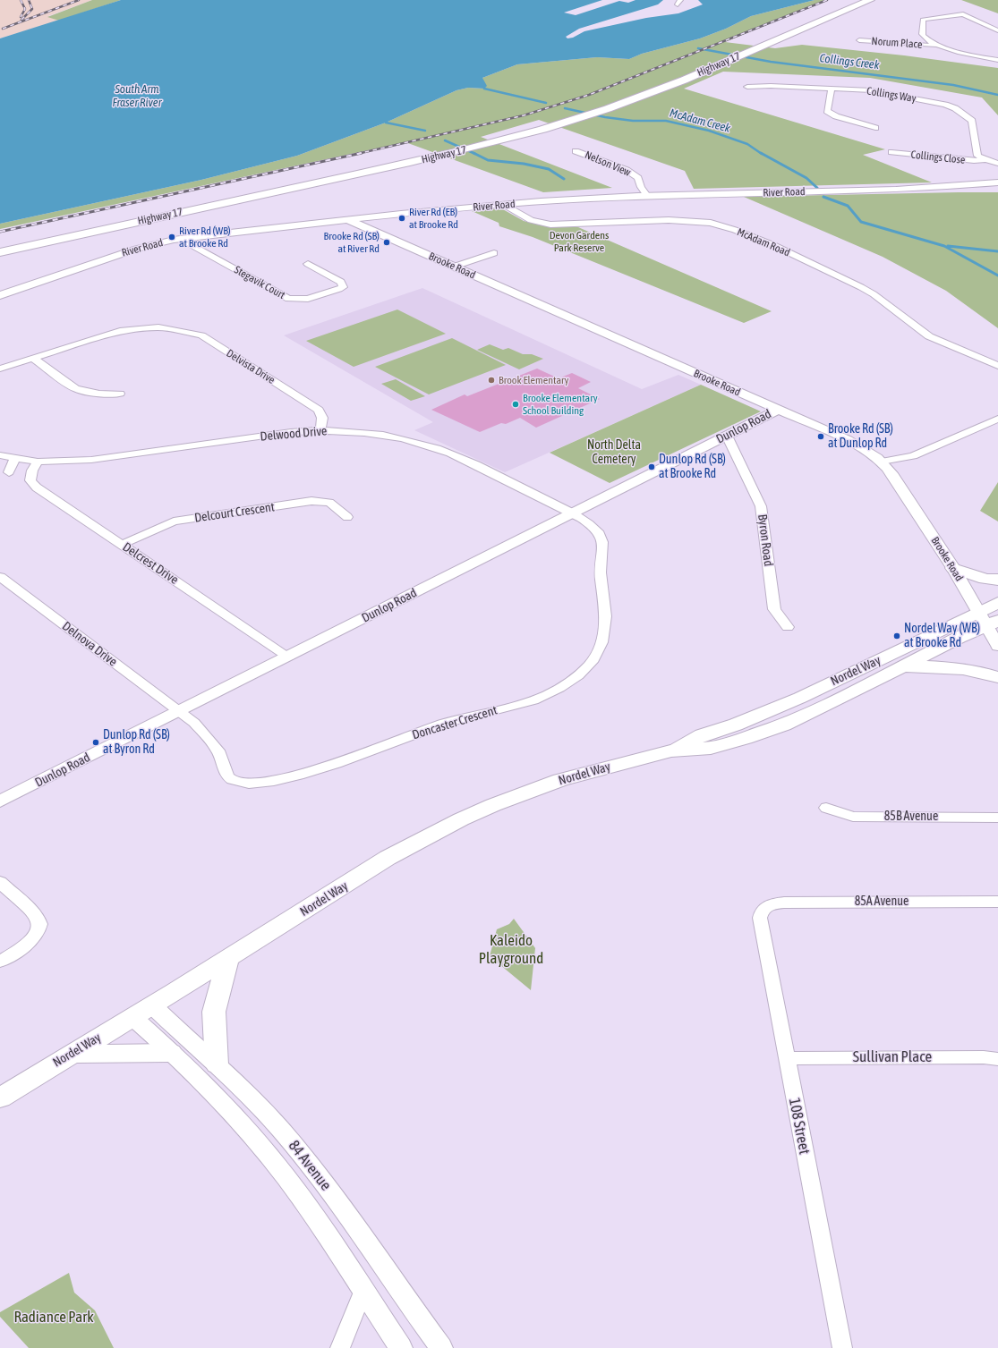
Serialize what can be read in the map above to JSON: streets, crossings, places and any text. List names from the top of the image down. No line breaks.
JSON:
{"streets":{"highway":["Highway 17"],"main road":["Nordel Way"],"street":["Norum Place","Collings Way","Collings Close","Nelson View","River Road","McAdam Road","Brooke Road","Stegavik Court","Delvista Drive","Dunlop Road","Delwood Drive","Delcourt Crescent","Byron Road","Delcrest Drive","Delnova Drive","Doncaster Crescent","85B Avenue","85A Avenue","Sullivan Place","108 Street","84 Avenue"]},"crossings":[["Collings Way","Collings Close"],["Nelson View","River Road"],["River Road","McAdam Road"],["River Road","Brooke Road"],["River Road","Stegavik Court"],["Brooke Road","Dunlop Road"],["Brooke Road","Nordel Way"],["Delvista Drive","Delwood Drive"],["Dunlop Road","Delwood Drive"],["Dunlop Road","Byron Road"],["Dunlop Road","Delcrest Drive"],["Dunlop Road","Delnova Drive"],["Dunlop Road","Doncaster Crescent"],["Delwood Drive","Delcrest Drive"],["Delwood Drive","Doncaster Crescent"],["Delcourt Crescent","Delcrest Drive"],["Delnova Drive","Doncaster Crescent"],["Nordel Way","84 Avenue"],["85A Avenue","108 Street"],["Sullivan Place","108 Street"]],"water":["Collings Creek","South Arm Fraser River","McAdam Creek"],"parks":["Devon Gardens Park Reserve","North Delta Cemetery","Kaleido Playground","Radiance Park"],"places":["River Rd (EB) at Brooke Rd","River Rd (WB) at Brooke Rd","Brooke Rd (SB) at River Rd","Brook Elementary","Brooke Elementary School Building","Brooke Rd (SB) at Dunlop Rd","Dunlop Rd (SB) at Brooke Rd","Nordel Way (WB) at Brooke Rd","Dunlop Rd (SB) at Byron Rd"]}
